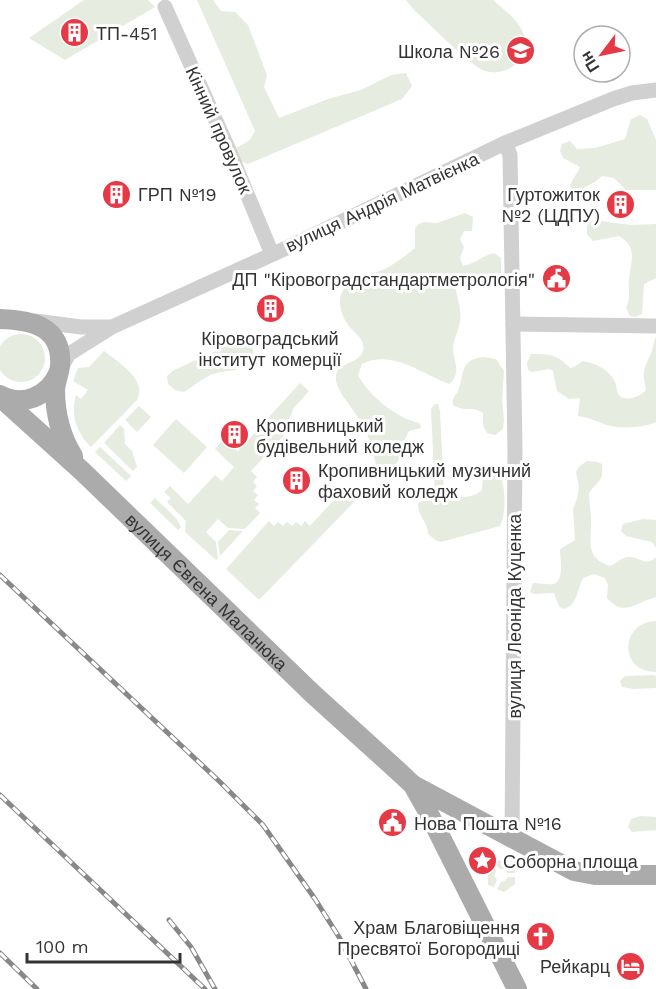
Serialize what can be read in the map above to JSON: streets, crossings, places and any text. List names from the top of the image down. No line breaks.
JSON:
{"streets":{"main road":["вулиця Євгена Маланюка"],"street":["Кінний провулок","вулиця Андрія Матвієнка","вулиця Леоніда Куценка"]},"crossings":[["Кінний провулок","вулиця Андрія Матвієнка"],["вулиця Андрія Матвієнка","вулиця Леоніда Куценка"]],"places":{"building":["ТП-451","ГРП №19","Гуртожиток №2 (ЦДПУ)","Кіровоградський інститут комерції","Кропивницький будівельний коледж","Кропивницький музичний фаховий коледж"],"school or university":["Школа №26"],"public building":["ДП \"Кіровоградстандартметрологія\"","Нова Пошта №16"],"place":["Соборна площа"],"church":["Храм Благовіщення Пресвятої Богородиці"],"hotel":["Рейкарц"]},"scale_bar":"100 m","north":"bottom left"}
